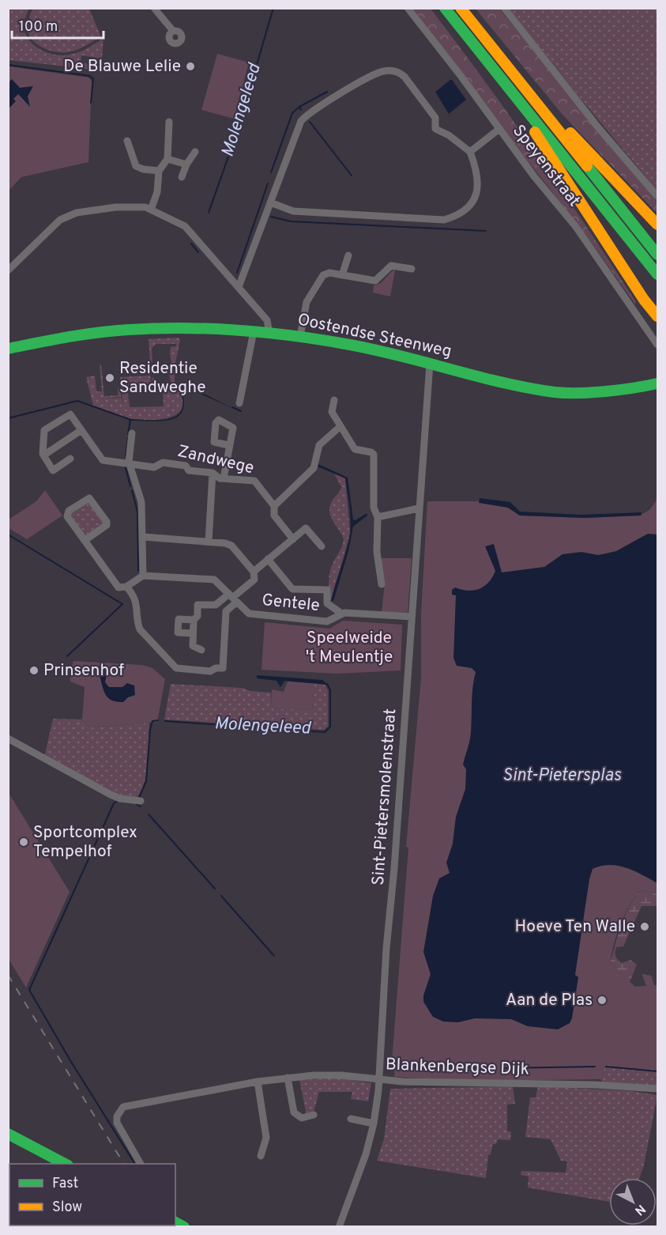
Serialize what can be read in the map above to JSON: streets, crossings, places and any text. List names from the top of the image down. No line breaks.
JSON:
{"streets":{"main road":["Oostendse Steenweg"],"street":["Speyenstraat","Zandwege","Gentele","Sint-Pietersmolenstraat","Blankenbergse Dijk"]},"crossings":[["Oostendse Steenweg","Sint-Pietersmolenstraat"],["Gentele","Sint-Pietersmolenstraat"],["Sint-Pietersmolenstraat","Blankenbergse Dijk"]],"water":["Molengeleed","Sint-Pietersplas"],"parks":["Speelweide 't Meulentje"],"places":["De Blauwe Lelie","Residentie Sandweghe","Prinsenhof","Sportcomplex Tempelhof","Hoeve Ten Walle","Aan de Plas"],"legend":["Fast","Slow"],"scale_bar":"100 m","north":"bottom right"}
